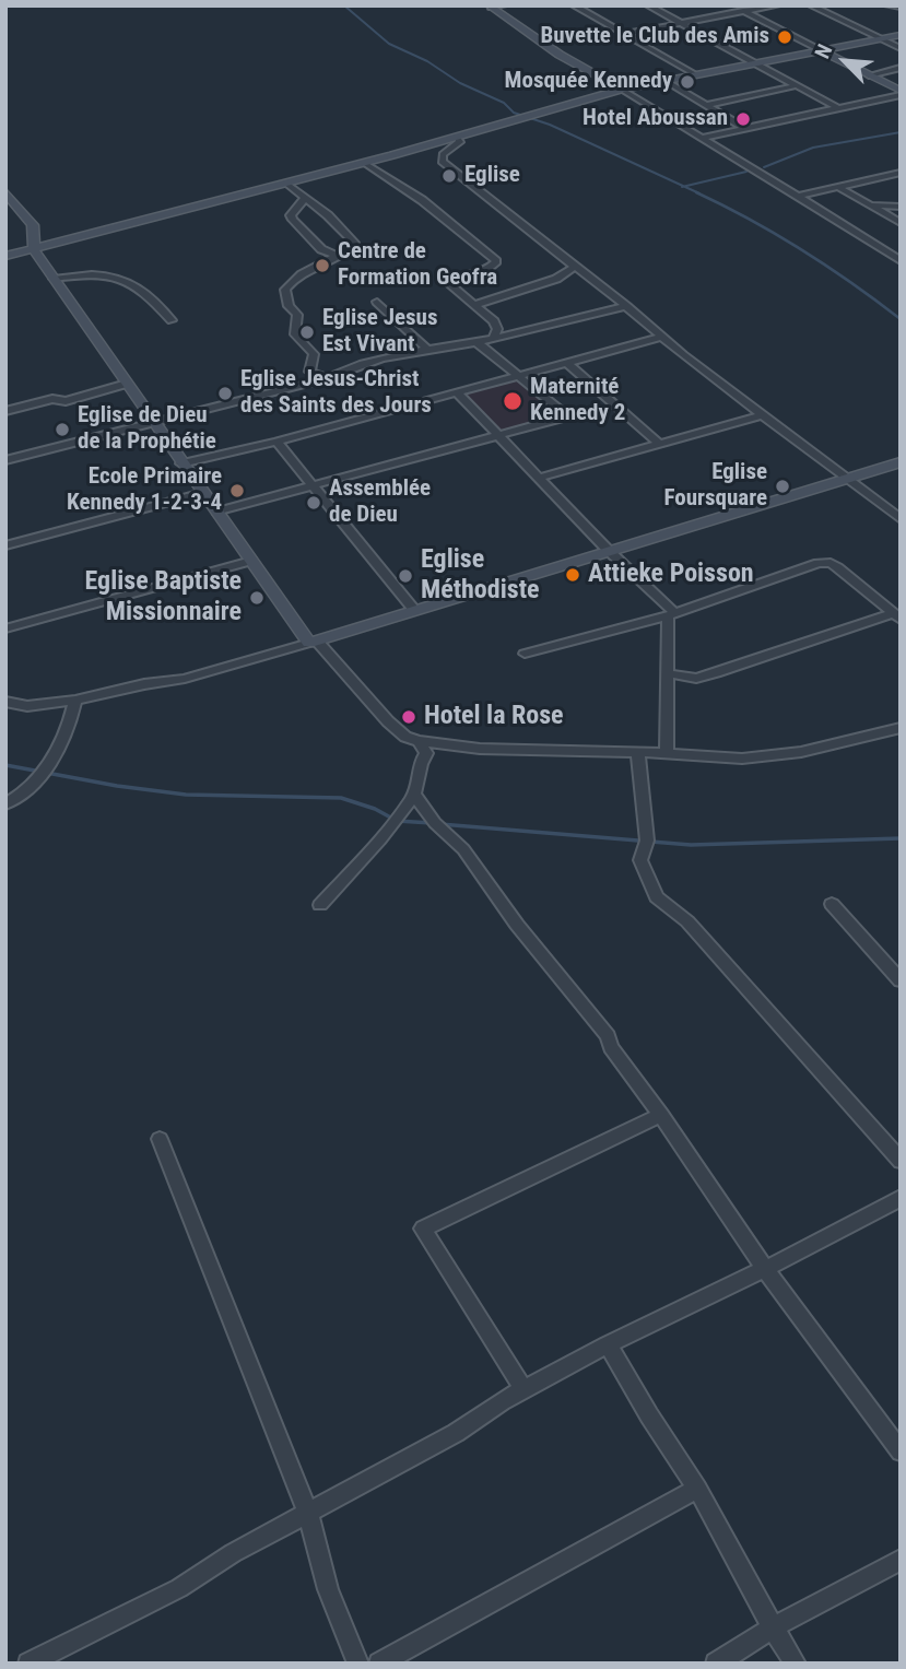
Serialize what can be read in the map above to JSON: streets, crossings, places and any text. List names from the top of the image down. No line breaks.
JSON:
{"places":["Buvette le Club des Amis","Mosquée Kennedy","Hotel Aboussan","Eglise","Centre de Formation Geofra","Eglise Jesus Est Vivant","Eglise Jesus-Christ des Saints des Jours","Maternité Kennedy 2","Eglise de Dieu de la Prophétie","Eglise Foursquare","Ecole Primaire Kennedy 1-2-3-4","Assemblée de Dieu","Attieke Poisson","Eglise Méthodiste","Eglise Baptiste Missionnaire","Hotel la Rose"],"north":"top left"}
